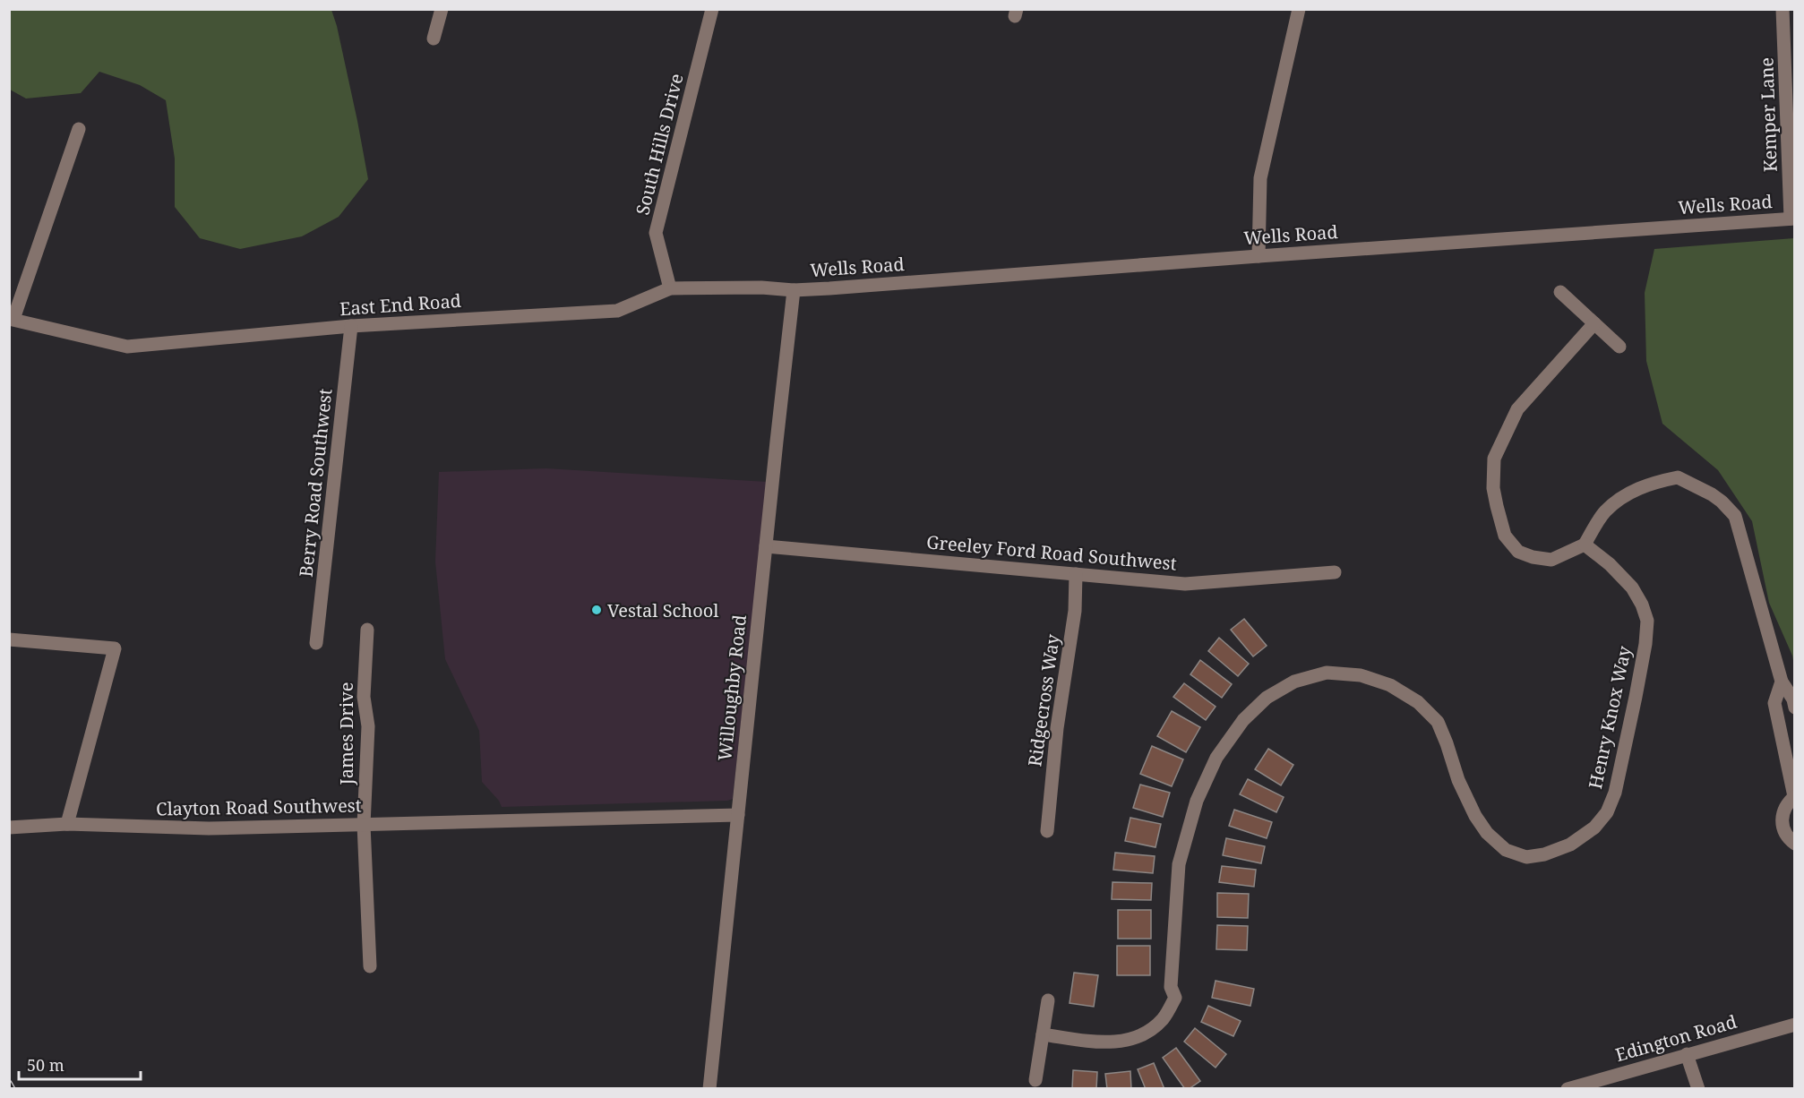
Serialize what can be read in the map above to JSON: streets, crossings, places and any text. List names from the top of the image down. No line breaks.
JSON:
{"streets":{"street":["Kemper Lane","South Hills Drive","Wells Road","East End Road","Berry Road Southwest","Greeley Ford Road Southwest","Willoughby Road","Ridgecross Way","Henry Knox Way","James Drive","Clayton Road Southwest","Edington Road"]},"crossings":[["Kemper Lane","Wells Road"],["South Hills Drive","East End Road"],["Wells Road","East End Road"],["Wells Road","Willoughby Road"],["East End Road","Berry Road Southwest"],["East End Road","Willoughby Road"],["Greeley Ford Road Southwest","Willoughby Road"],["Greeley Ford Road Southwest","Ridgecross Way"],["Willoughby Road","Clayton Road Southwest"],["James Drive","Clayton Road Southwest"]],"places":["Vestal School"],"scale_bar":"50 m"}
